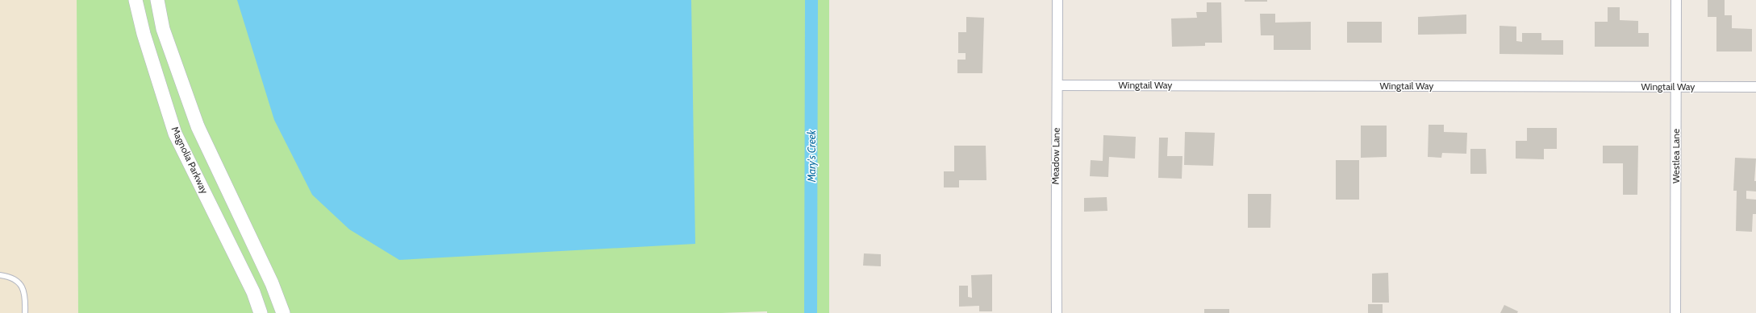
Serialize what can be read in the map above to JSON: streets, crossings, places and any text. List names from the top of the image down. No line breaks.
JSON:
{"streets":{"street":["Wingtail Way","Meadow Lane","Westlea Lane","Magnolia Parkway"]},"crossings":[["Wingtail Way","Meadow Lane"],["Wingtail Way","Westlea Lane"]],"water":["Mary's Creek"]}
